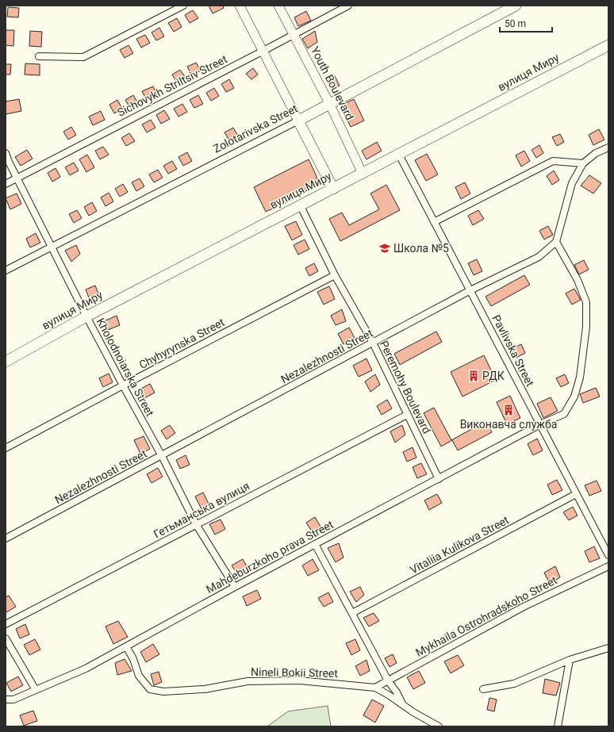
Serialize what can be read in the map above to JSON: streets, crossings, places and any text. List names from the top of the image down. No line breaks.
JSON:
{"streets":{"main road":["вулиця Миру","Youth Boulevard","Zolotarivska Street"],"street":["Sichovykh Striltsiv Street","Chyhyrynska Street","Pavlivska Street","Nezalezhnosti Street","Kholodnoiarska Street","Peremohy Boulevard","Гетьманська вулиця","Vitaliia Kulikova Street","Mahdeburzkoho prava Street","Mykhaila Ostrohradskoho Street","Nineli Bokii Street"]},"crossings":[["вулиця Миру","Youth Boulevard"],["вулиця Миру","Pavlivska Street"],["вулиця Миру","Kholodnoiarska Street"],["вулиця Миру","Peremohy Boulevard"],["Youth Boulevard","Sichovykh Striltsiv Street"],["Youth Boulevard","Zolotarivska Street"],["Sichovykh Striltsiv Street","Kholodnoiarska Street"],["Zolotarivska Street","Kholodnoiarska Street"],["Chyhyrynska Street","Kholodnoiarska Street"],["Chyhyrynska Street","Peremohy Boulevard"],["Pavlivska Street","Nezalezhnosti Street"],["Pavlivska Street","Vitaliia Kulikova Street"],["Pavlivska Street","Mahdeburzkoho prava Street"],["Nezalezhnosti Street","Kholodnoiarska Street"],["Nezalezhnosti Street","Peremohy Boulevard"],["Nezalezhnosti Street","Mahdeburzkoho prava Street"],["Kholodnoiarska Street","Гетьманська вулиця"],["Kholodnoiarska Street","Mahdeburzkoho prava Street"],["Peremohy Boulevard","Гетьманська вулиця"],["Peremohy Boulevard","Mahdeburzkoho prava Street"],["Mahdeburzkoho prava Street","Nineli Bokii Street"],["Mykhaila Ostrohradskoho Street","Nineli Bokii Street"]],"places":{"school or university":["Школа №5"],"building":["РДК","Виконавча служба"]},"scale_bar":"50 m"}
